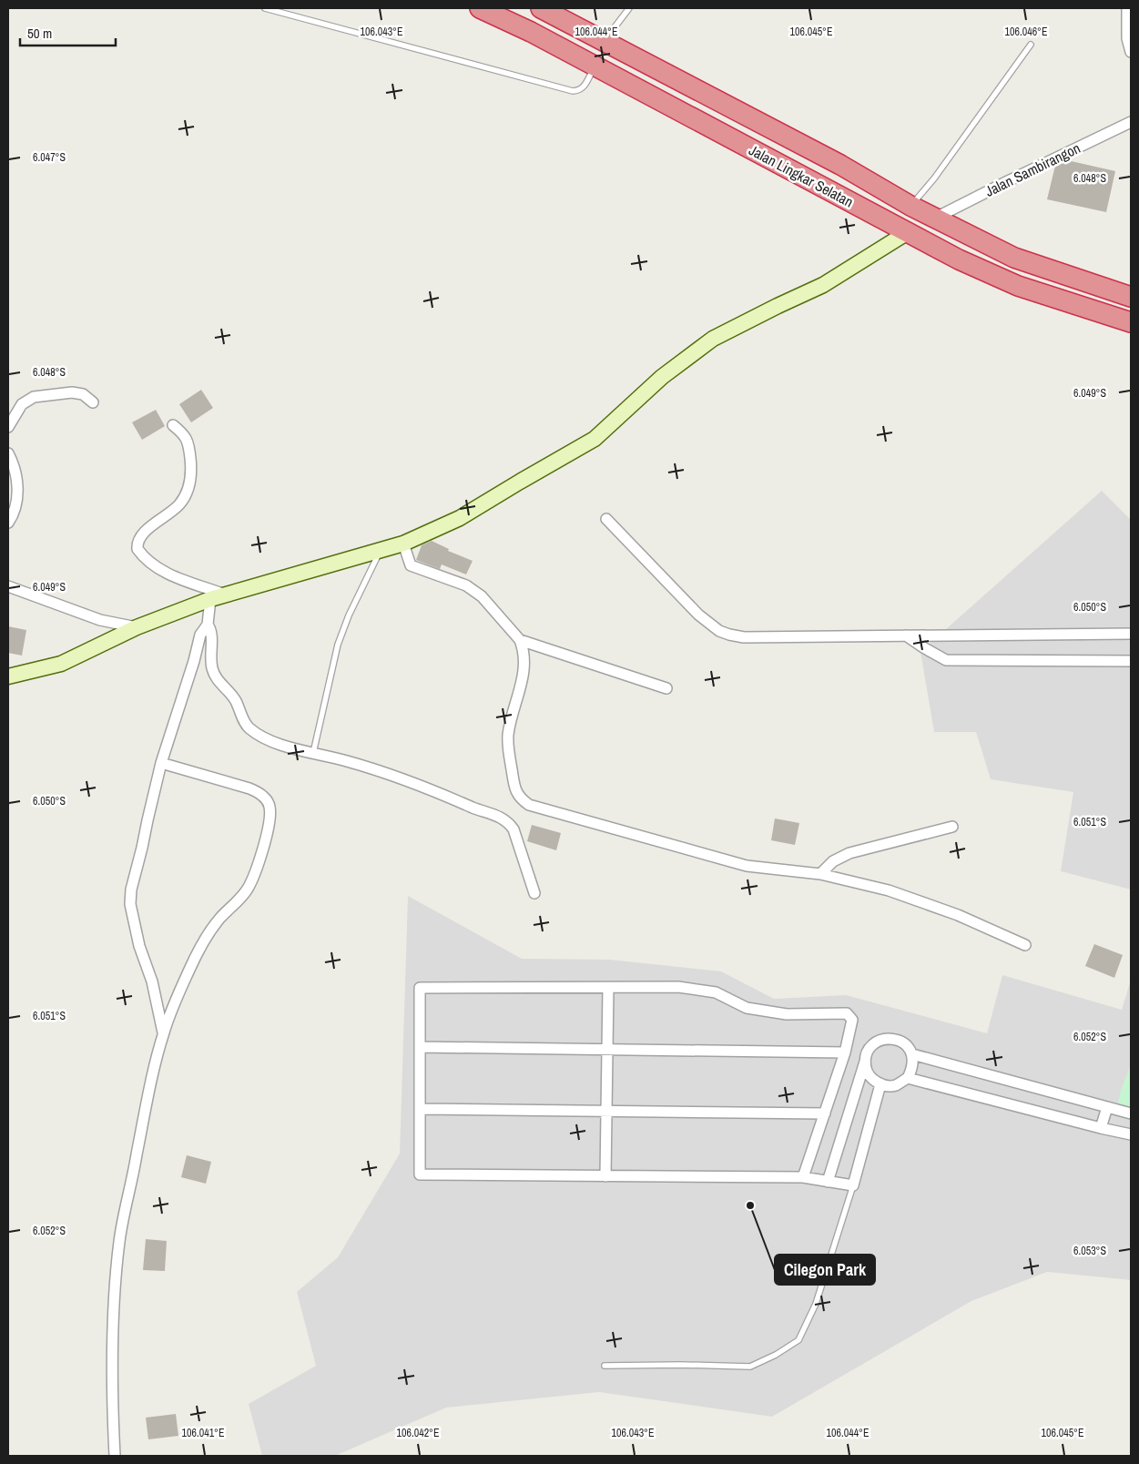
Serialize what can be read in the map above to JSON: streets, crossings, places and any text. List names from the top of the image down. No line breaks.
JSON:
{"streets":{"highway":["Jalan Lingkar Selatan"],"street":["Jalan Sambirangon"]},"crossings":[["Jalan Sambirangon","Jalan Lingkar Selatan"]],"places":["Cilegon Park"],"scale_bar":"50 m","coordinates":["106.043°E","106.044°E","106.045°E","106.046°E","6.047°S","6.048°S","6.049°S","6.050°S","6.051°S","6.052°S","6.053°S","106.041°E","106.042°E"]}
